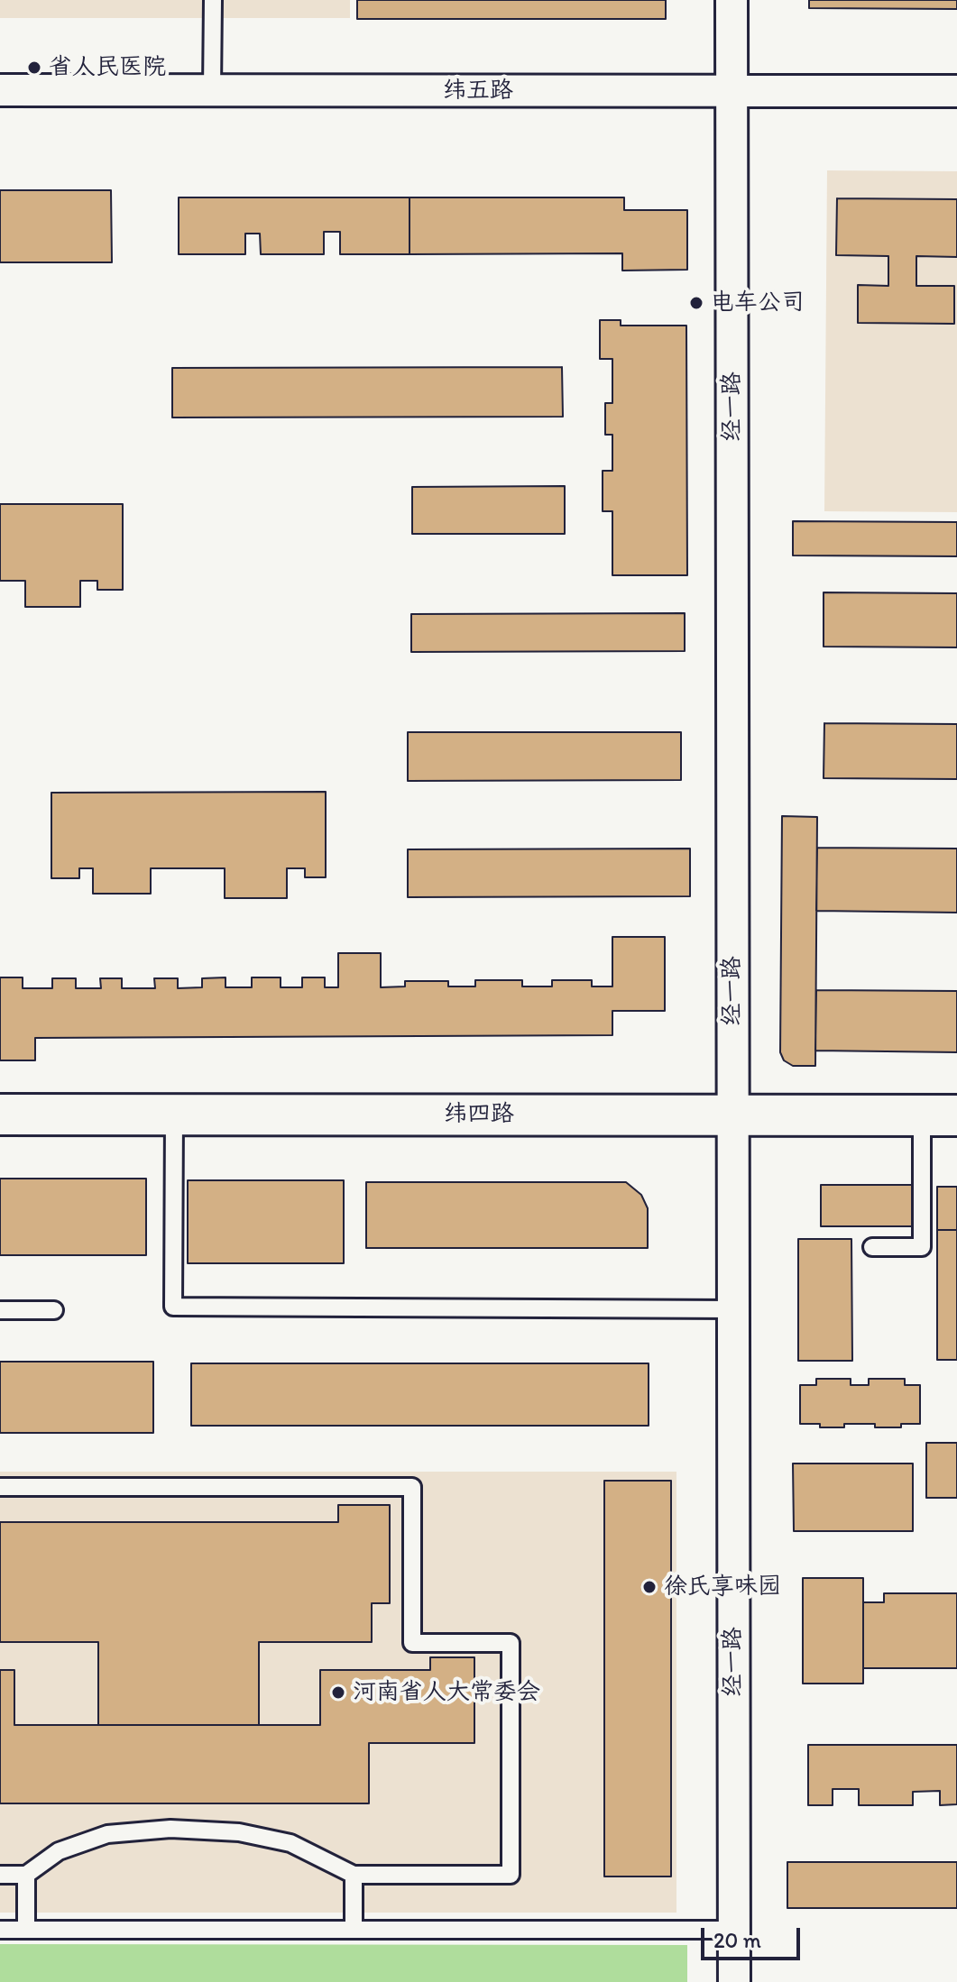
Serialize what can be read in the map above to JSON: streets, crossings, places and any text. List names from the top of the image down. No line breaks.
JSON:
{"streets":{"street":["纬五路","经一路","纬四路"]},"crossings":[["纬五路","经一路"],["经一路","纬四路"]],"places":["省人民医院","电车公司","徐氏享味园","河南省人大常委会"],"scale_bar":"20 m"}
